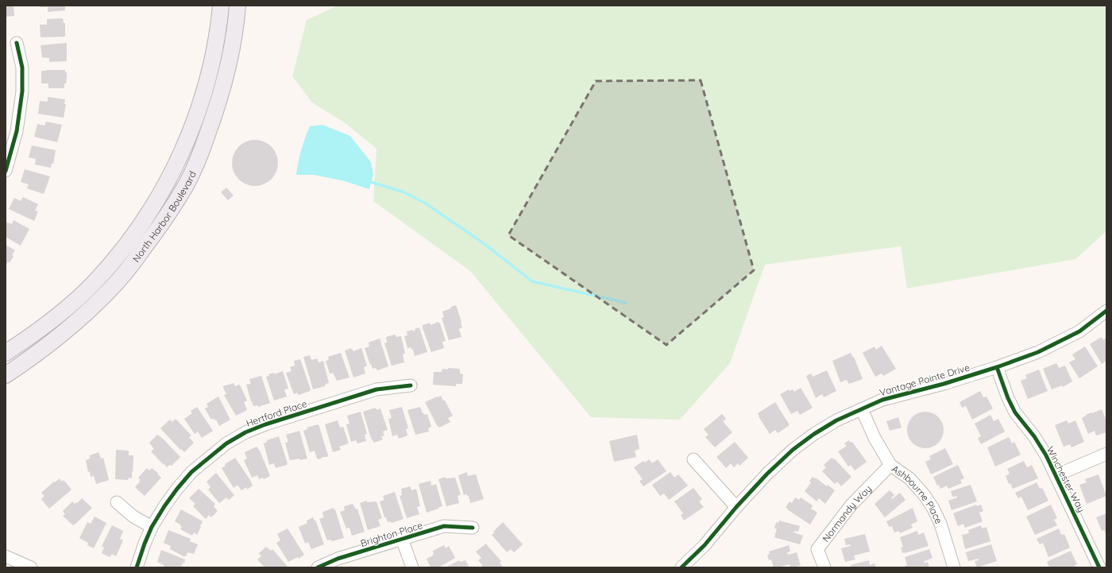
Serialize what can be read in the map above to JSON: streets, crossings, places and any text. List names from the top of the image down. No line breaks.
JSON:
{"streets":{"main road":["North Harbor Boulevard"],"street":["Vantage Pointe Drive","Hertford Place","Winchester Way","Ashbourne Place","Normandy Way","Brighton Place"]},"crossings":[["Vantage Pointe Drive","Winchester Way"],["Vantage Pointe Drive","Ashbourne Place"],["Ashbourne Place","Normandy Way"]]}
